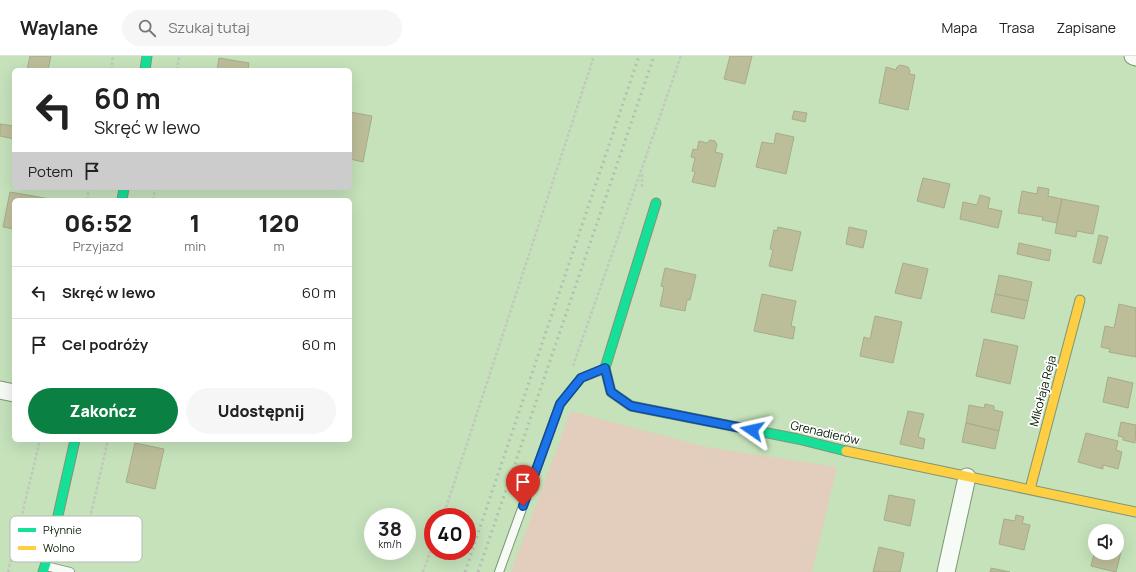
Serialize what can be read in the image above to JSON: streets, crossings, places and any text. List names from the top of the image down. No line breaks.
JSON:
{"streets":{"street":["Mikołaja Reja","Grenadierów"]},"crossings":[["Mikołaja Reja","Grenadierów"]],"legend":["Płynnie","Wolno"],"page":{"header":"Waylane","search":"Szukaj tutaj","nav":["Mapa","Trasa","Zapisane"],"turn":["60 m","Skręć w lewo"],"then":"Potem","eta":["06:52","Przyjazd","1","min","120","m"],"list":[{"name":"Skręć w lewo","value":"60 m"},{"name":"Cel podróży","value":"60 m"}],"buttons":["Zakończ","Udostępnij"],"speed":"38 km/h","limit":"40"}}
